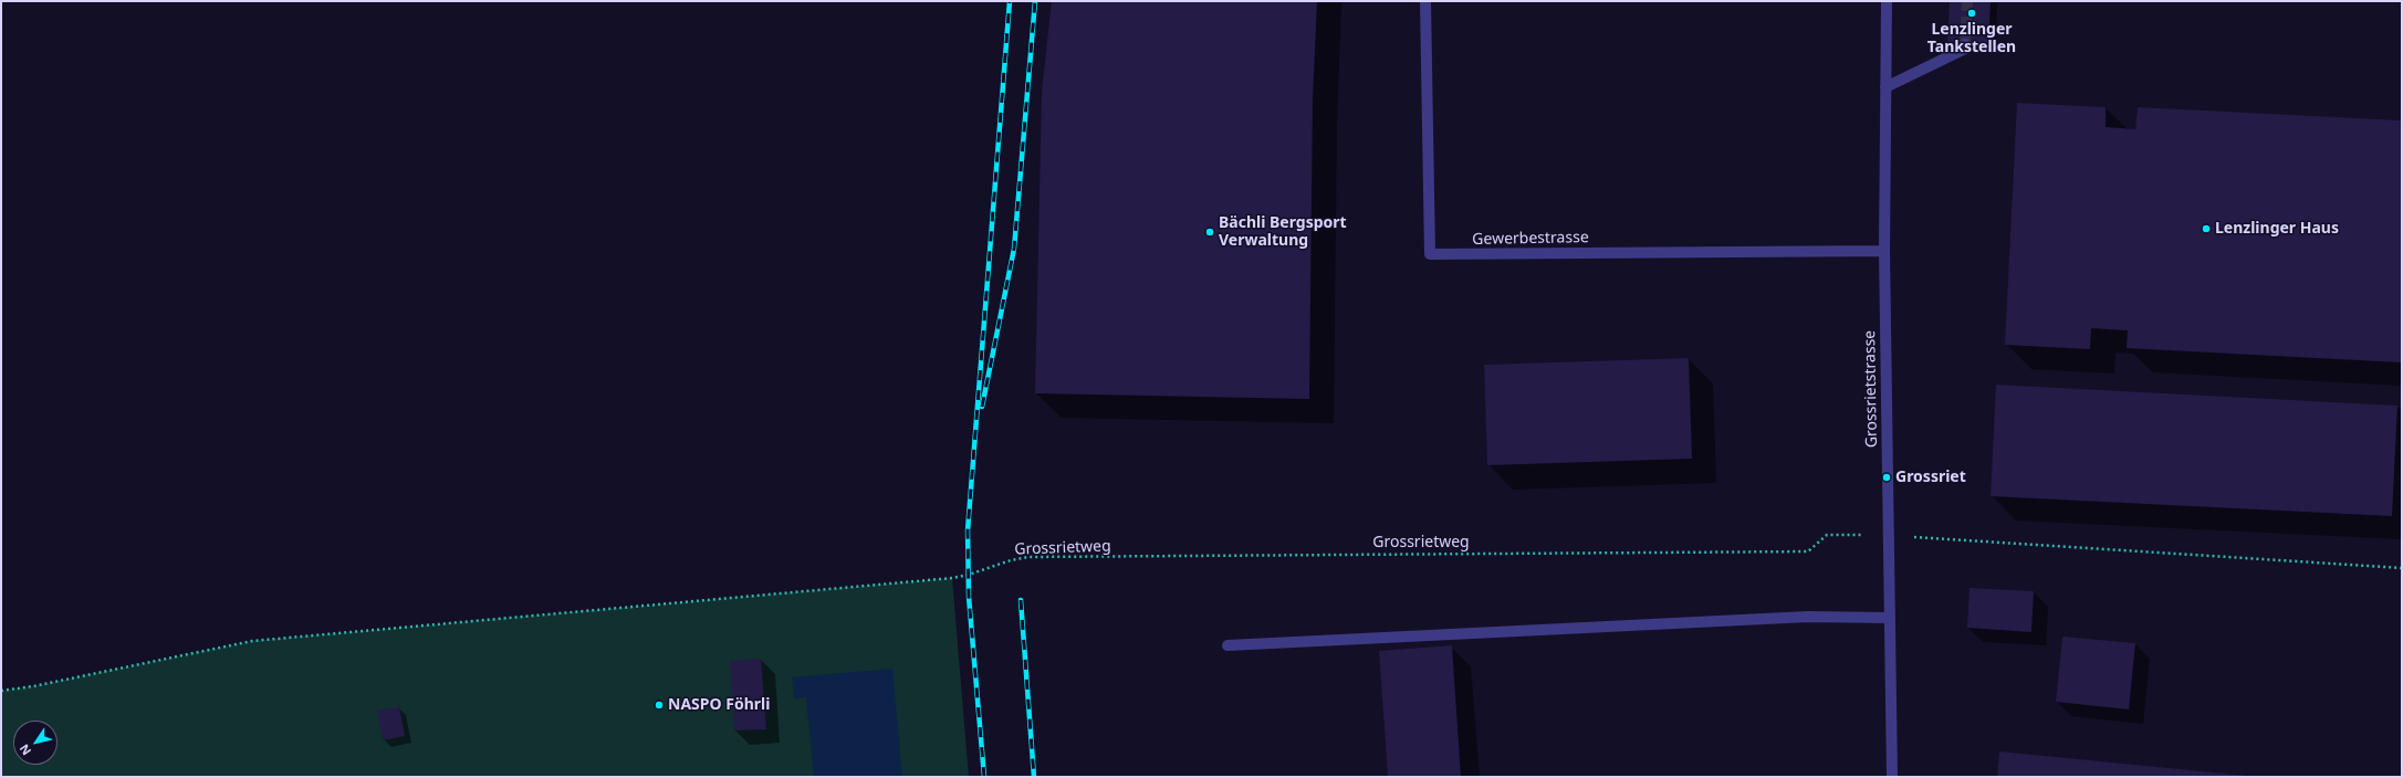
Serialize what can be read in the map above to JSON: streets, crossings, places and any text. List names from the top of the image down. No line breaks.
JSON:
{"streets":{"street":["Gewerbestrasse","Grossrietstrasse"],"path":["Grossrietweg"]},"crossings":[["Gewerbestrasse","Grossrietstrasse"],["Grossrietstrasse","Grossrietweg"]],"places":["Lenzlinger Tankstellen","Lenzlinger Haus","Bächli Bergsport Verwaltung","Grossriet","NASPO Föhrli"],"north":"bottom left"}
